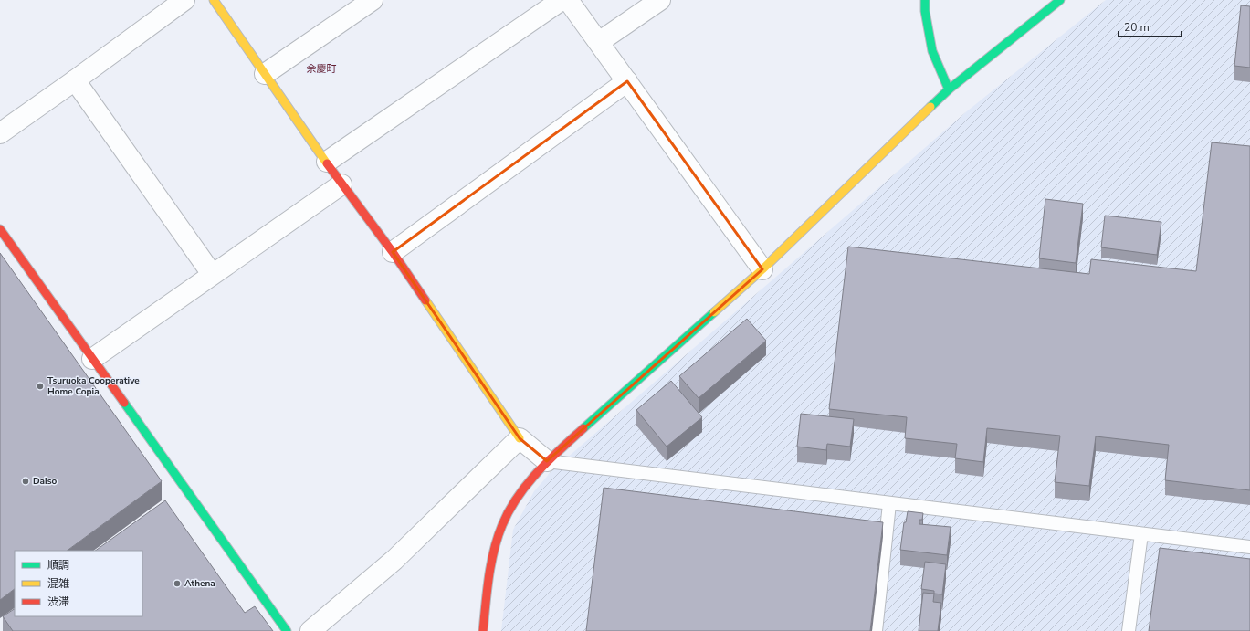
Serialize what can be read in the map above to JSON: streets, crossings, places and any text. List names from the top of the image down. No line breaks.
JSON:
{"districts":["余慶町"],"places":["Tsuruoka Cooperative Home Copia","Daiso","Athena"],"legend":["順調","混雑","渋滞"],"scale_bar":"20 m"}
